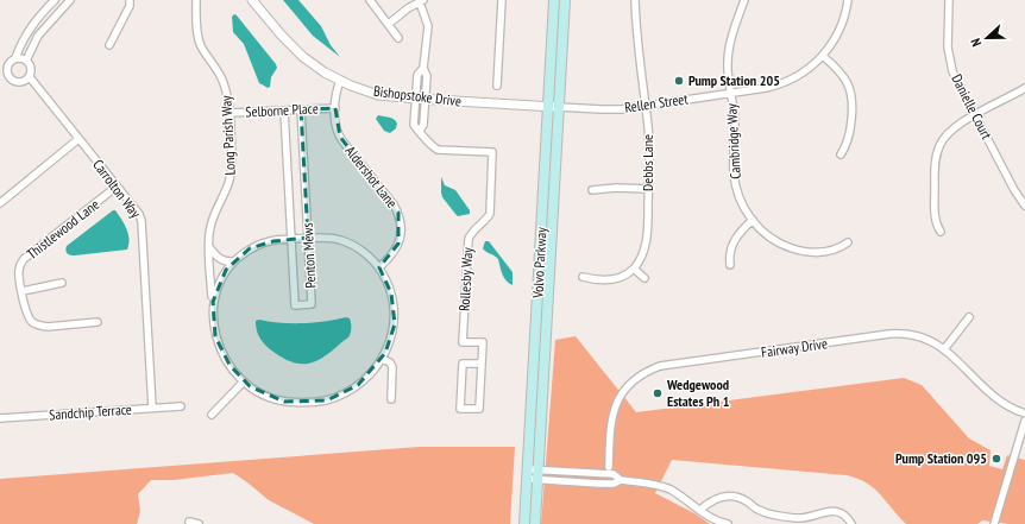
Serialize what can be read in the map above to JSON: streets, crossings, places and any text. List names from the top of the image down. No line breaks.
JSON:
{"streets":{"main road":["Volvo Parkway"],"street":["Bishopstoke Drive","Rellen Street","Danielle Court","Selborne Place","Long Parish Way","Cambridge Way","Debbs Lane","Aldershot Lane","Carrolton Way","Thistlewood Lane","Penton Mews","Rollesby Way","Fairway Drive","Sandchip Terrace"]},"crossings":[["Bishopstoke Drive","Rellen Street"],["Bishopstoke Drive","Aldershot Lane"],["Bishopstoke Drive","Volvo Parkway"],["Bishopstoke Drive","Rollesby Way"],["Rellen Street","Cambridge Way"],["Rellen Street","Debbs Lane"],["Rellen Street","Volvo Parkway"],["Selborne Place","Long Parish Way"],["Selborne Place","Aldershot Lane"],["Selborne Place","Penton Mews"],["Long Parish Way","Aldershot Lane"],["Carrolton Way","Thistlewood Lane"],["Carrolton Way","Sandchip Terrace"]],"places":["Pump Station 205","Wedgewood Estates Ph 1","Pump Station 095"],"north":"left"}
